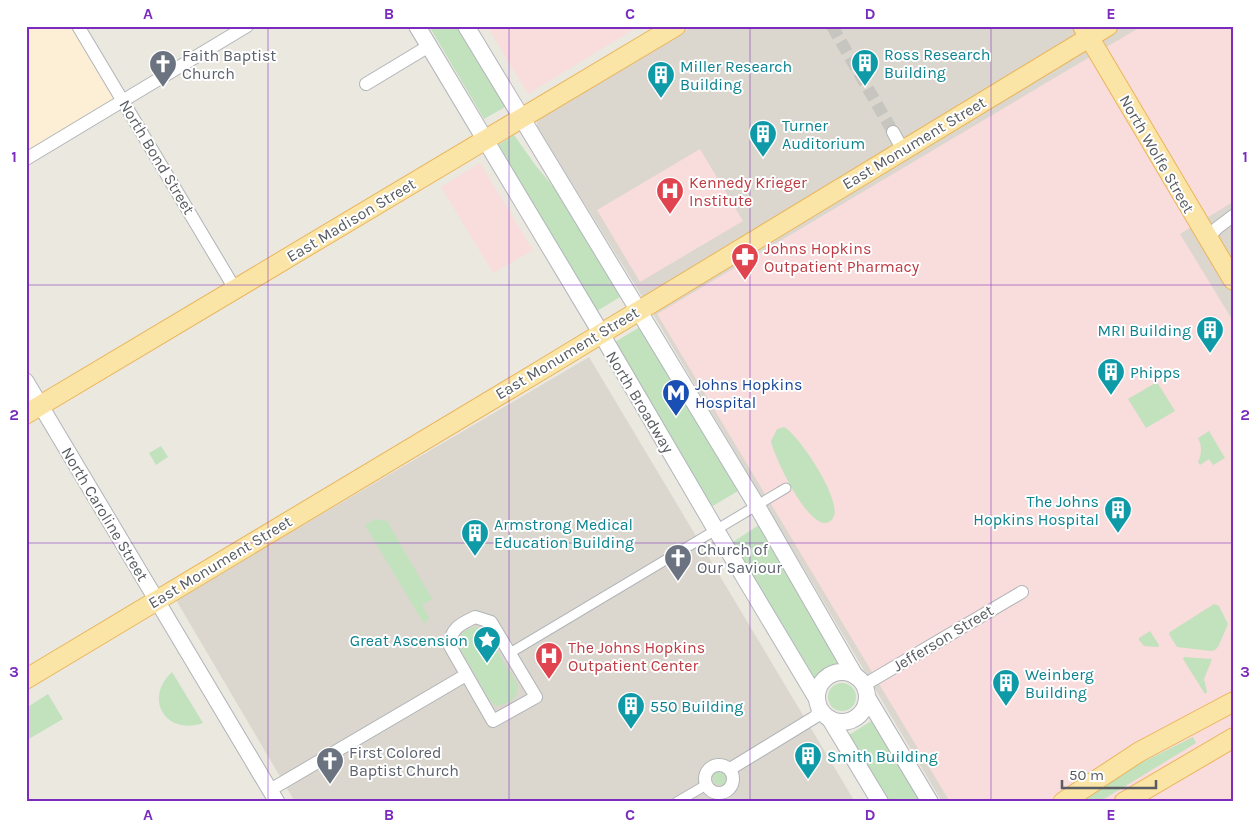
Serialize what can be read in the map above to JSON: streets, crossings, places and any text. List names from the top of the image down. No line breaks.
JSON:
{"streets":{"main road":["East Monument Street","North Wolfe Street","East Madison Street","North Broadway"],"street":["North Bond Street","North Caroline Street","Jefferson Street"]},"crossings":[["East Monument Street","North Wolfe Street"],["East Monument Street","North Broadway"],["East Monument Street","North Caroline Street"],["North Bond Street","East Madison Street"],["East Madison Street","North Broadway"],["East Madison Street","North Caroline Street"],["North Broadway","Jefferson Street"]],"places":{"building":["Ross Research Building","Miller Research Building","Turner Auditorium","MRI Building","Phipps","The Johns Hopkins Hospital","Armstrong Medical Education Building","Weinberg Building","550 Building","Smith Building"],"church":["Faith Baptist Church","Church of Our Saviour","First Colored Baptist Church"],"hospital":["Kennedy Krieger Institute","The Johns Hopkins Outpatient Center"],"pharmacy":["Johns Hopkins Outpatient Pharmacy"],"metro station":["Johns Hopkins Hospital"],"place":["Great Ascension"]},"scale_bar":"50 m","grid":{"columns":["A","B","C","D","E"],"rows":["1","2","3"]}}
